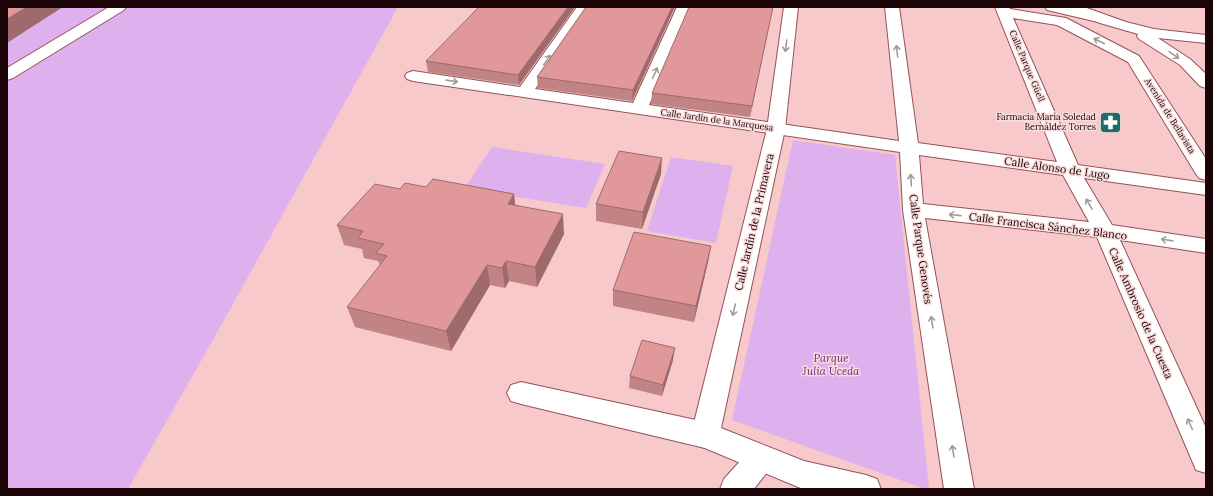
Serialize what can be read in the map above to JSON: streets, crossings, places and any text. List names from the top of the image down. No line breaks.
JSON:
{"streets":{"street":["Calle Parque Güell","Avenida de Bellavista","Calle Jardín de la Marquesa","Calle Alonso de Lugo","Calle Jardín de la Primavera","Calle Francisca Sánchez Blanco","Calle Parque Genovés","Calle Ambrosio de la Cuesta"]},"crossings":[["Calle Parque Güell","Avenida de Bellavista"],["Calle Parque Güell","Calle Alonso de Lugo"],["Calle Parque Güell","Calle Ambrosio de la Cuesta"],["Calle Jardín de la Marquesa","Calle Alonso de Lugo"],["Calle Jardín de la Marquesa","Calle Jardín de la Primavera"],["Calle Jardín de la Marquesa","Calle Parque Genovés"],["Calle Alonso de Lugo","Calle Parque Genovés"],["Calle Alonso de Lugo","Calle Ambrosio de la Cuesta"],["Calle Francisca Sánchez Blanco","Calle Parque Genovés"],["Calle Francisca Sánchez Blanco","Calle Ambrosio de la Cuesta"]],"one_way":["Calle Jardín de la Primavera","Calle Francisca Sánchez Blanco","Calle Parque Genovés","Calle Ambrosio de la Cuesta"],"parks":["Parque Julia Uceda"],"places":{"pharmacy":["Farmacia María Soledad Bernáldez Torres"]}}
